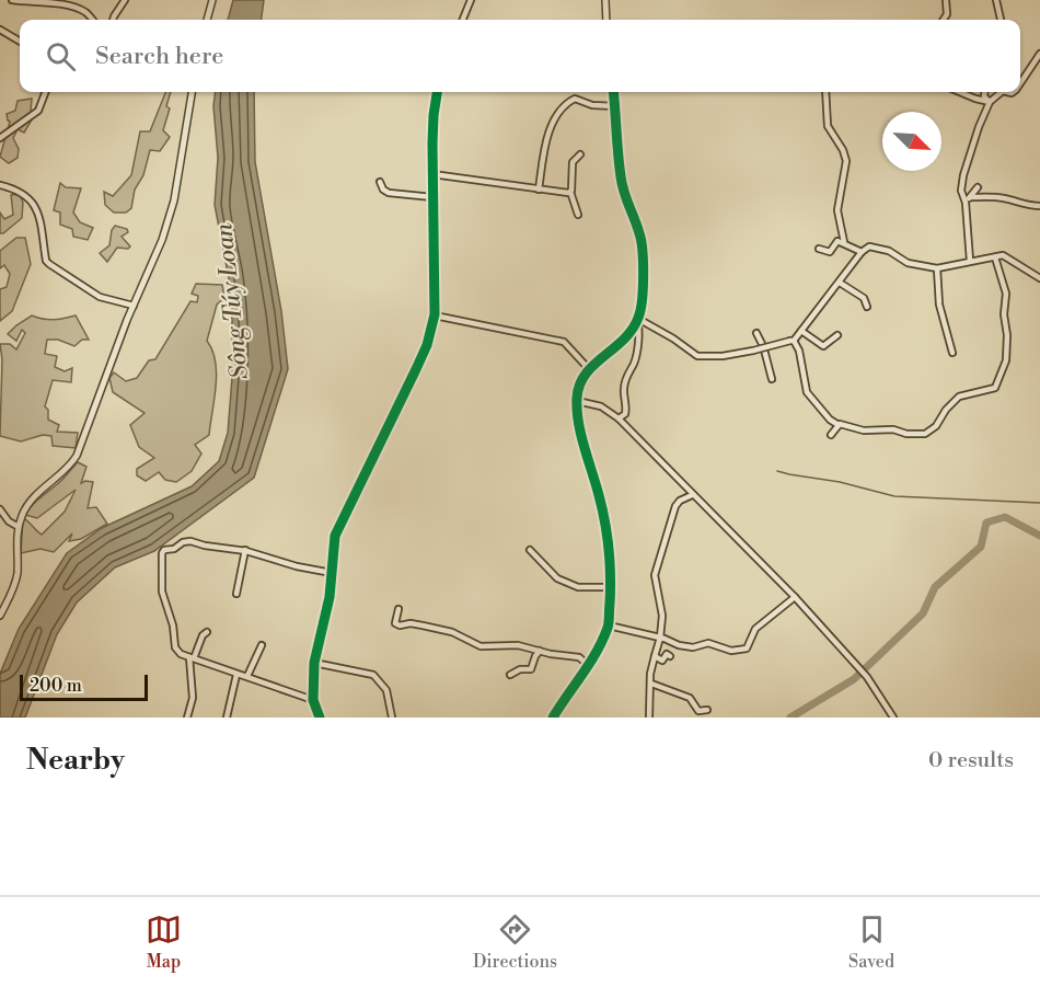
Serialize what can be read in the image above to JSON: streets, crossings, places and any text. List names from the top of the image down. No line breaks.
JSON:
{"water":["Sông Túy Loan"],"scale_bar":"200 m","north":"bottom right","page":{"search":"Search here","scale":"200 m","heading":["Nearby","0 results"],"nav":["Map","Directions","Saved"]}}
